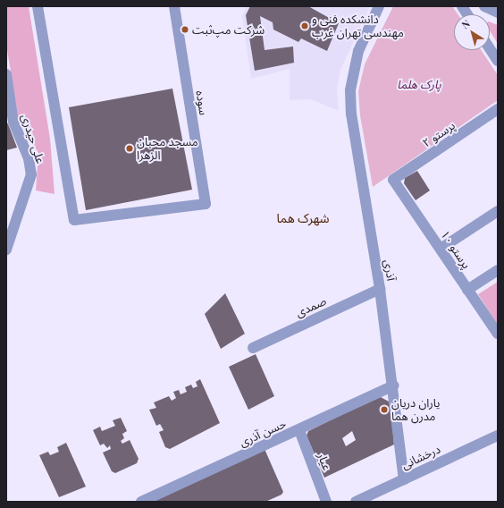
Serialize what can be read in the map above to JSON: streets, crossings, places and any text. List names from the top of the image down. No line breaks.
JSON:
{"streets":{"street":["سوده","پرستو ۲","علی حیدری","پرستو ۱۰","آذری","صمدی","حسن آذری","درخشانی","عیار"]},"crossings":[["پرستو ۲","پرستو ۱۰"],["آذری","صمدی"],["آذری","حسن آذری"],["آذری","درخشانی"],["حسن آذری","عیار"]],"districts":["شهرک هما"],"parks":["پارک هلما"],"places":["دانشکده فنی و مهندسی تهران غرب","شرکت مپ‌ثبت","مسجد محبان الزهرا","یاران دریان مدرن هما"],"north":"top left"}
